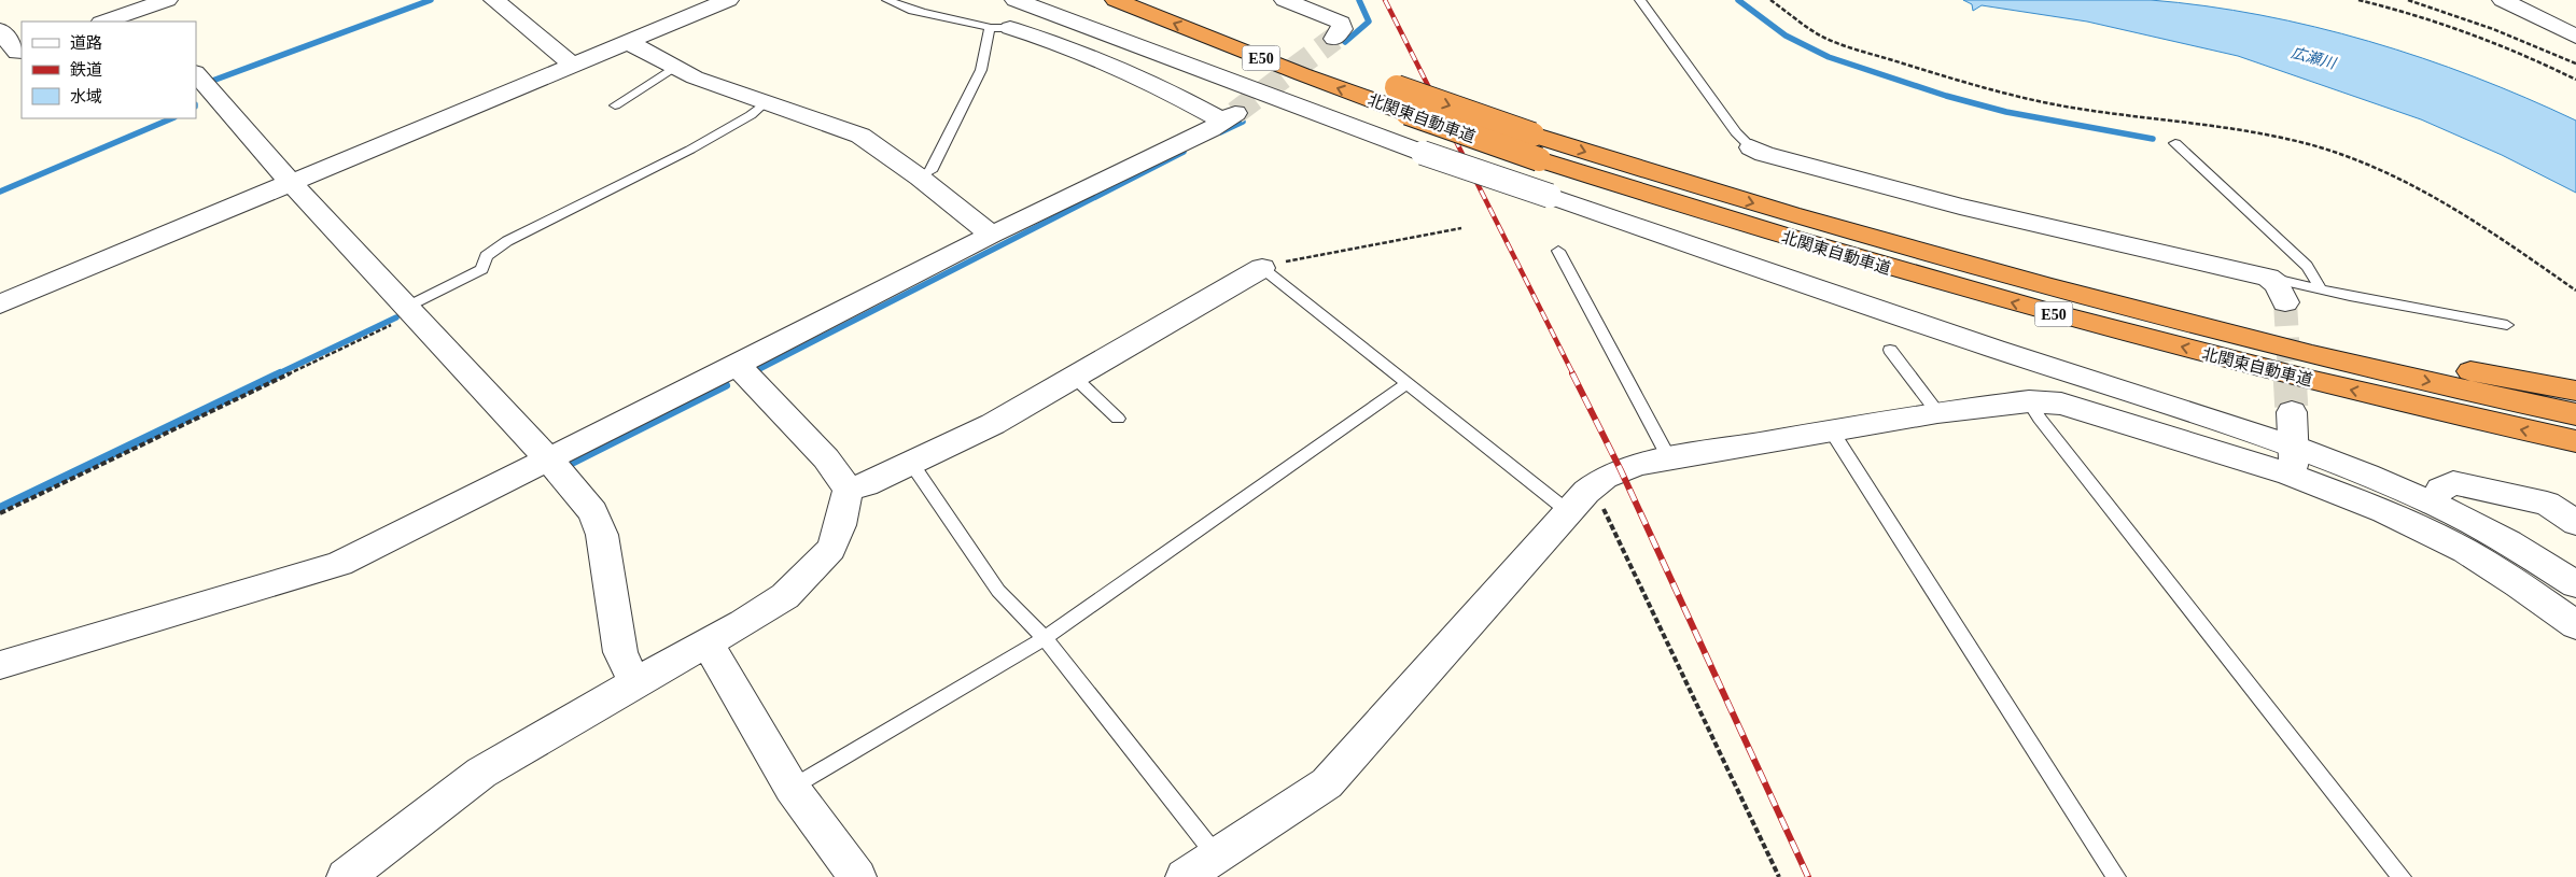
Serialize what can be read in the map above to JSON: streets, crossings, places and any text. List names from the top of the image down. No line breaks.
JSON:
{"streets":{"highway":["E50","北関東自動車道"]},"water":["広瀬川"],"legend":["道路","鉄道","水域"]}
